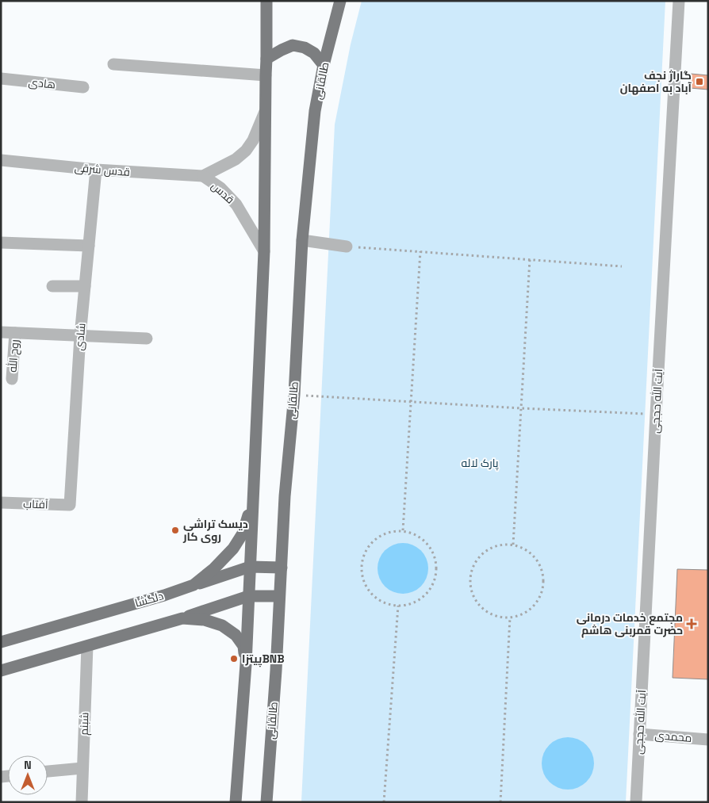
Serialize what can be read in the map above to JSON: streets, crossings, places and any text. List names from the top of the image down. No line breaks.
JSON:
{"streets":{"main road":["طالقانی","دلگشا"],"street":["هادی","قدس شرقی","قدس","شادی","روح الله","آیت الله حججی","آفتاب","شبنم","محمدی"]},"crossings":[["قدس شرقی","قدس"],["قدس شرقی","شادی"],["شادی","آفتاب"],["آیت الله حججی","محمدی"]],"parks":["پارک لاله"],"places":{"transit":["گاراژ نجف آباد به اصفهان"],"other":["دیسک تراشی روی کار","پیتزاBNB"],"health":["مجتمع خدمات درمانی حضرت قمربنی هاشم"]},"north":"top"}
